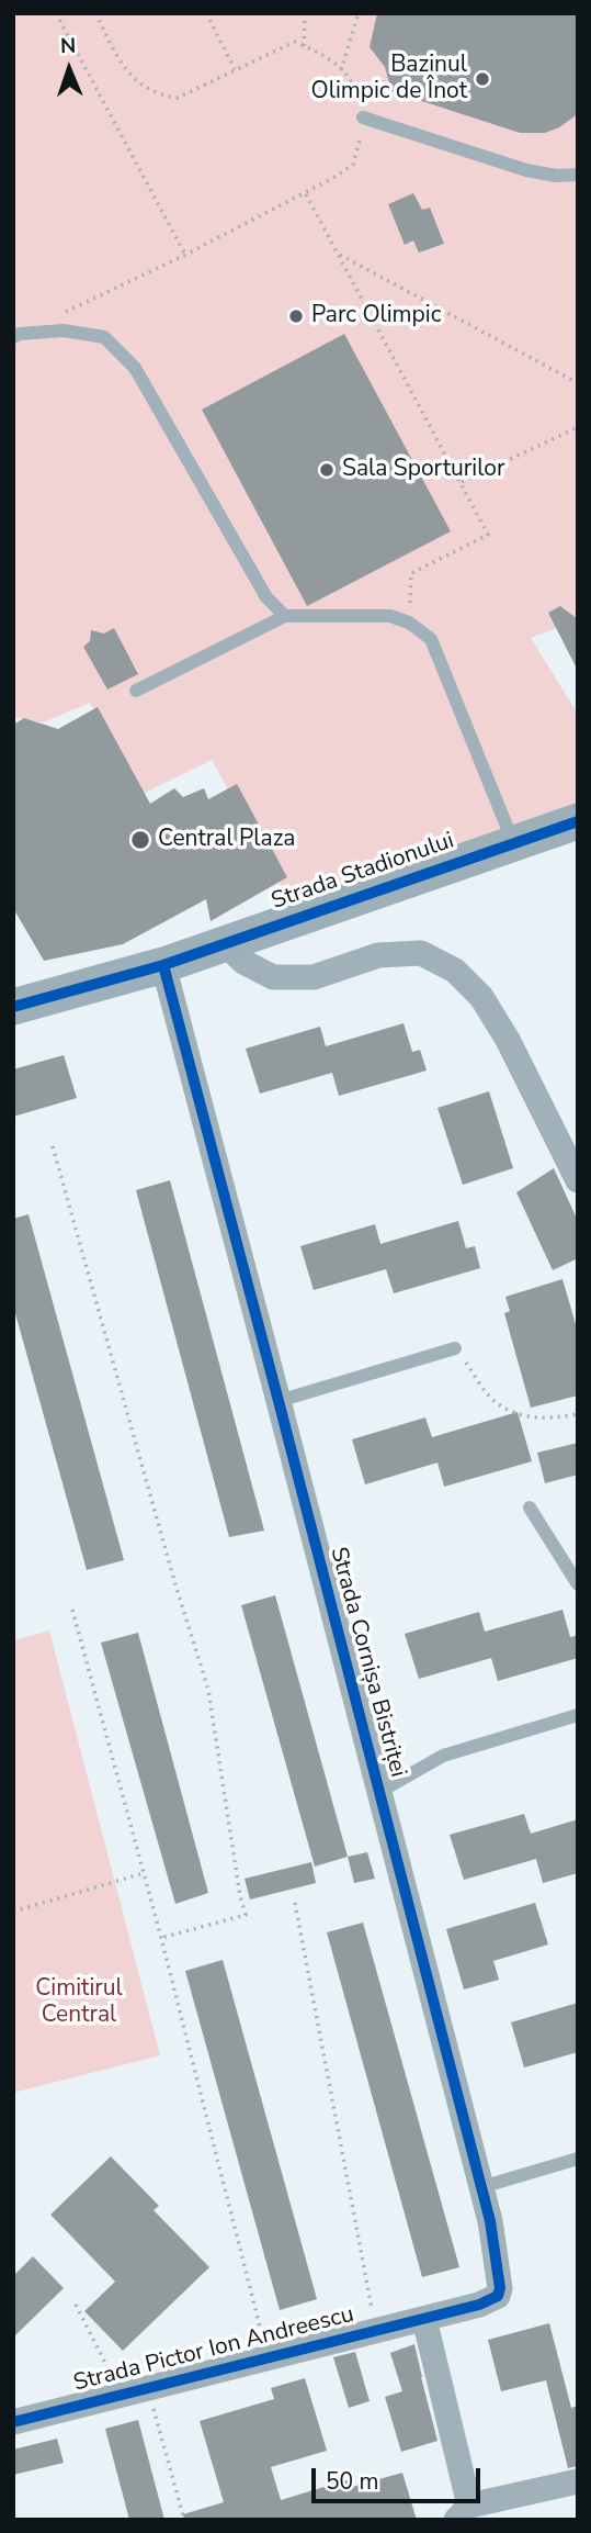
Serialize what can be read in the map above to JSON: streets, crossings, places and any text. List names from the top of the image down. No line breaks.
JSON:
{"streets":{"street":["Strada Stadionului","Strada Cornișa Bistriței","Strada Pictor Ion Andreescu"]},"crossings":[["Strada Stadionului","Strada Cornișa Bistriței"],["Strada Cornișa Bistriței","Strada Pictor Ion Andreescu"]],"parks":["Cimitirul Central"],"places":["Bazinul Olimpic de Înot","Parc Olimpic","Sala Sporturilor","Central Plaza"],"scale_bar":"50 m","north":"top"}
